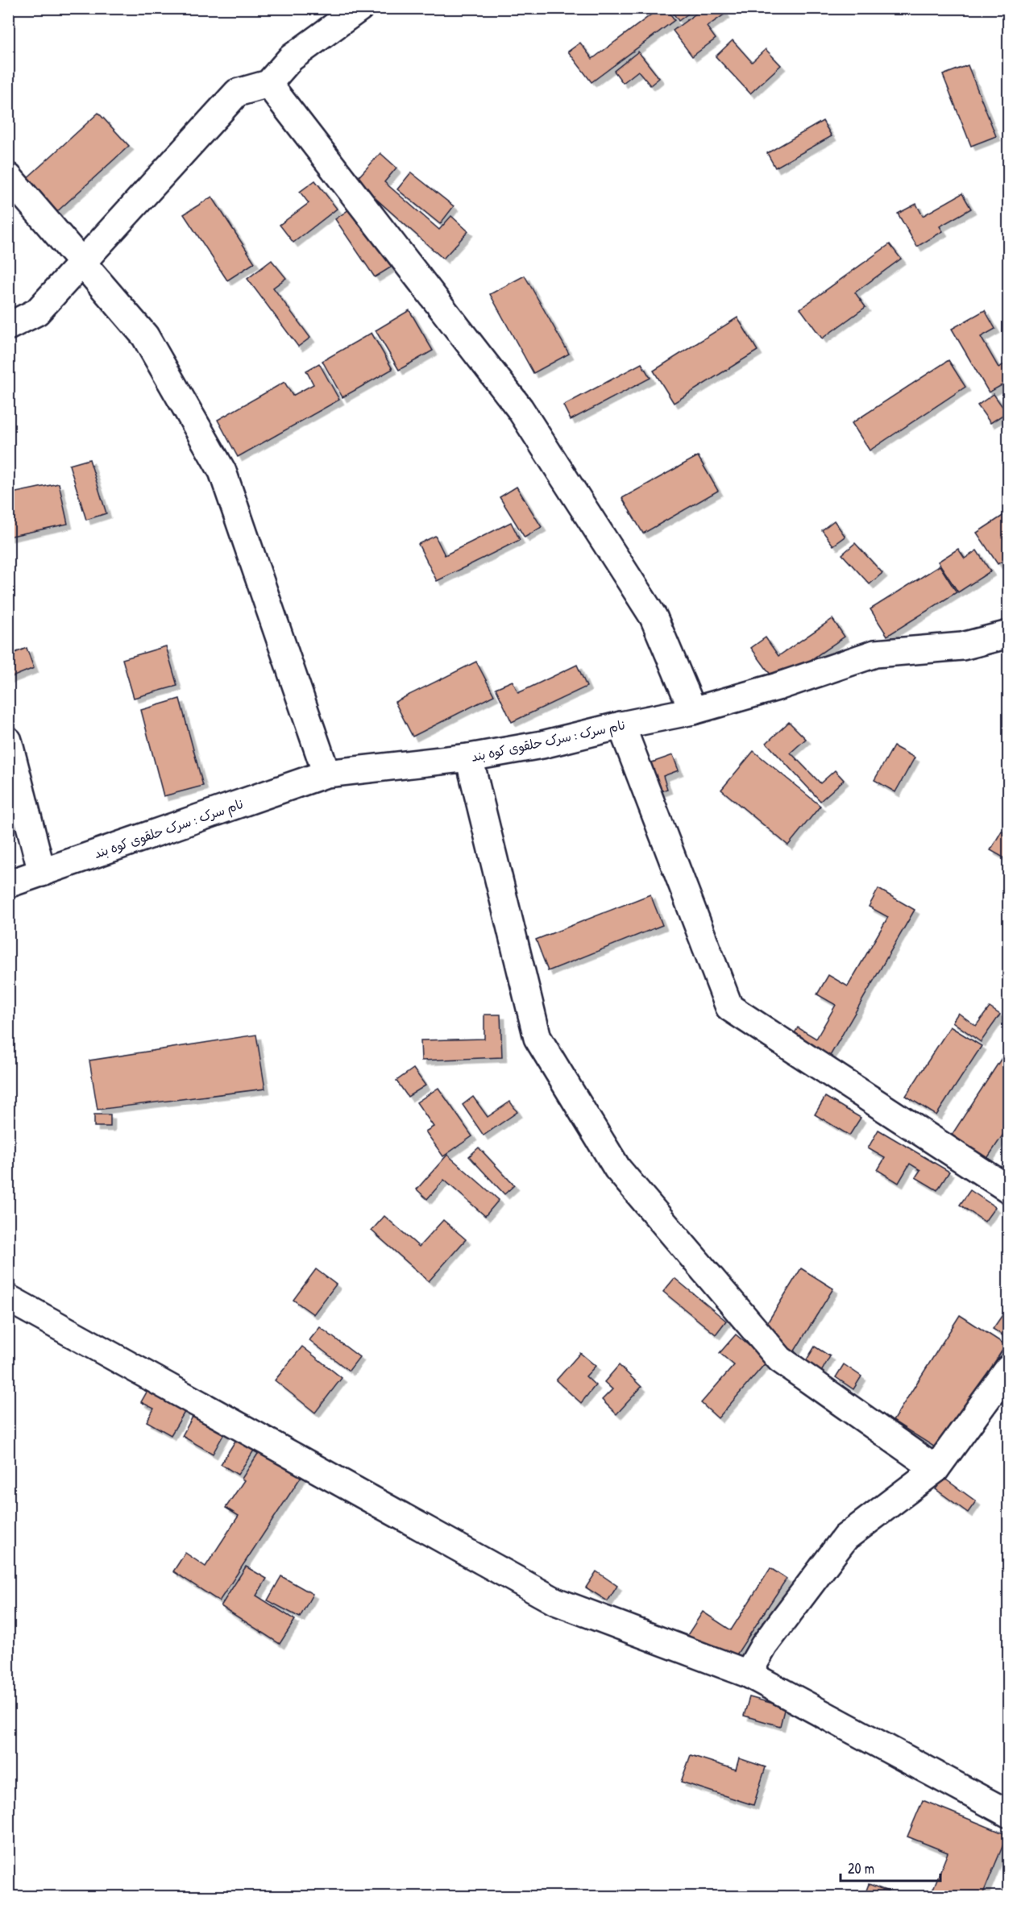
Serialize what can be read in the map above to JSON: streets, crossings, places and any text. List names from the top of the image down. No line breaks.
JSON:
{"streets":{"street":["نام سرک : سرک حلقوی کوه بند"]},"scale_bar":"20 m"}
